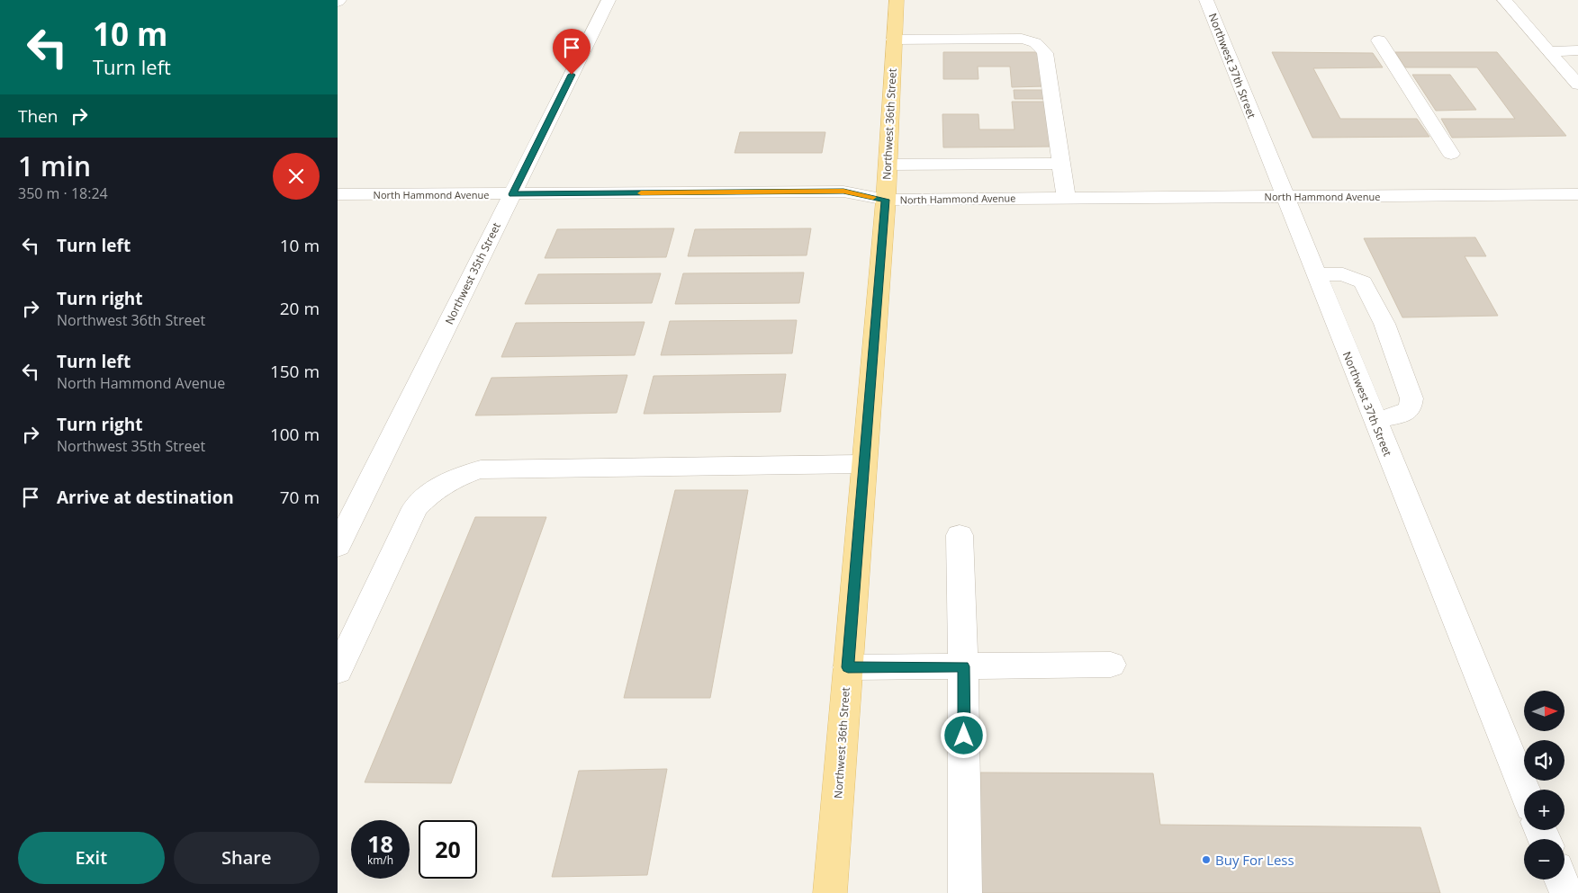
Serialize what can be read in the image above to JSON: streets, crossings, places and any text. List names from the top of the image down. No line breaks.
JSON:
{"streets":{"main road":["Northwest 36th Street"],"street":["Northwest 37th Street","North Hammond Avenue","Northwest 35th Street"]},"crossings":[["Northwest 37th Street","North Hammond Avenue"],["Northwest 36th Street","North Hammond Avenue"],["North Hammond Avenue","Northwest 35th Street"]],"places":["Buy For Less"],"north":"right","page":{"turn":["10 m","Turn left"],"then":"Then","heading":["1 min","350 m · 18:24"],"list":[{"name":"Turn left","value":"10 m"},{"name":"Turn right","note":"Northwest 36th Street","value":"20 m"},{"name":"Turn left","note":"North Hammond Avenue","value":"150 m"},{"name":"Turn right","note":"Northwest 35th Street","value":"100 m"},{"name":"Arrive at destination","value":"70 m"}],"map_buttons":["+","−"],"speed":"18 km/h","limit":"20","buttons":["Exit","Share"]}}
